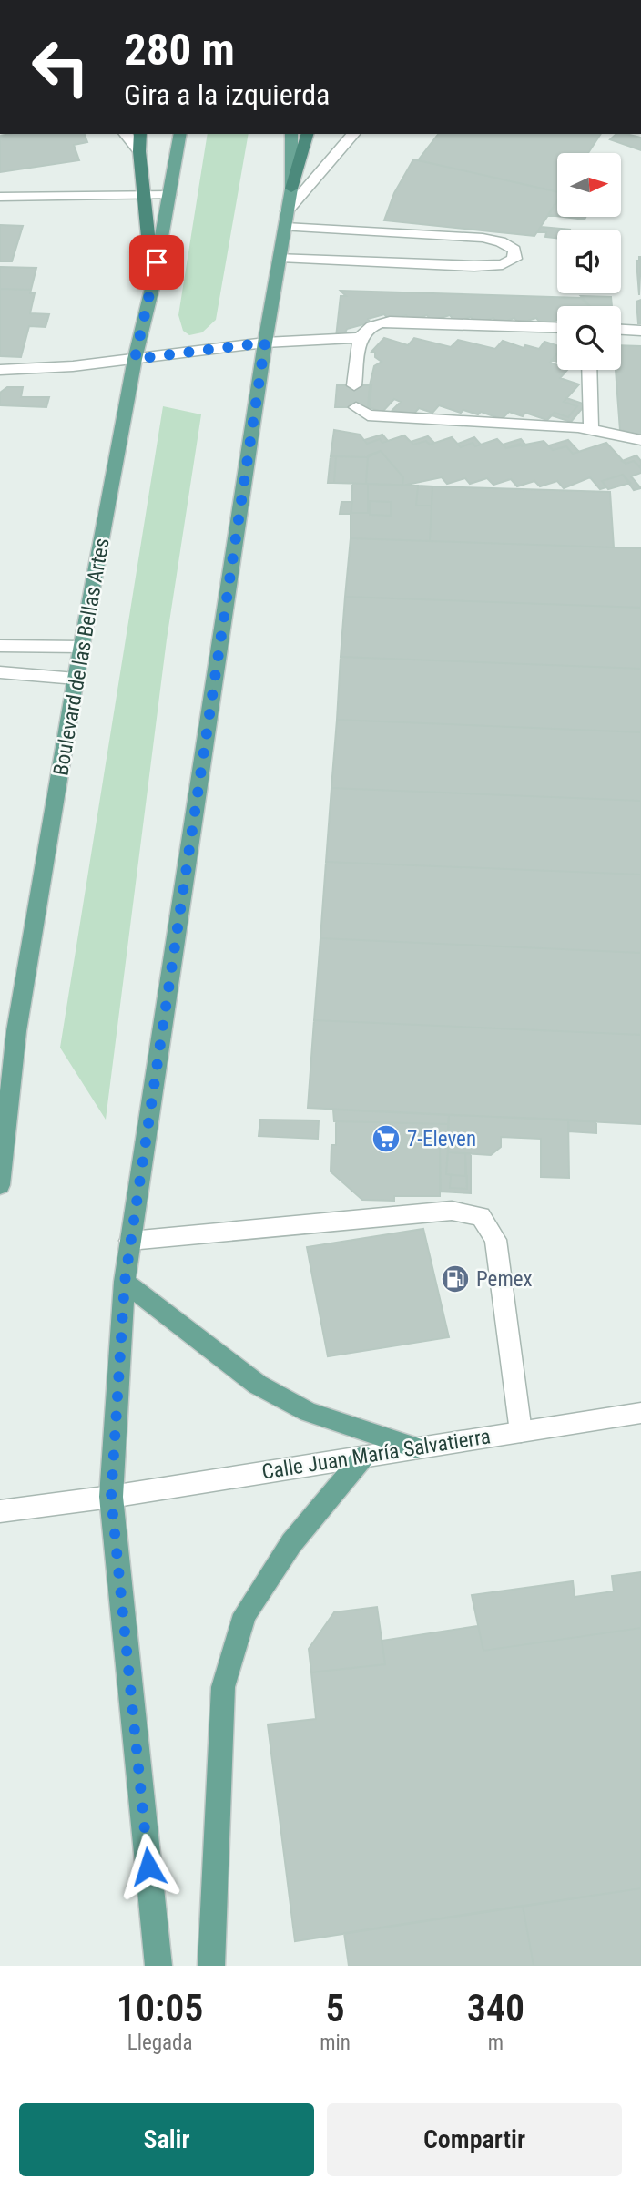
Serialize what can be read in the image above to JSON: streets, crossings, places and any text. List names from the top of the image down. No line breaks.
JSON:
{"streets":{"main road":["Boulevard de las Bellas Artes"],"street":["Calle Juan María Salvatierra"]},"places":{"supermarket":["7-Eleven"],"fuel station":["Pemex"]},"north":"right","page":{"turn":["280 m","Gira a la izquierda"],"eta":["10:05","Llegada","5","min","340","m"],"buttons":["Salir","Compartir"]}}
